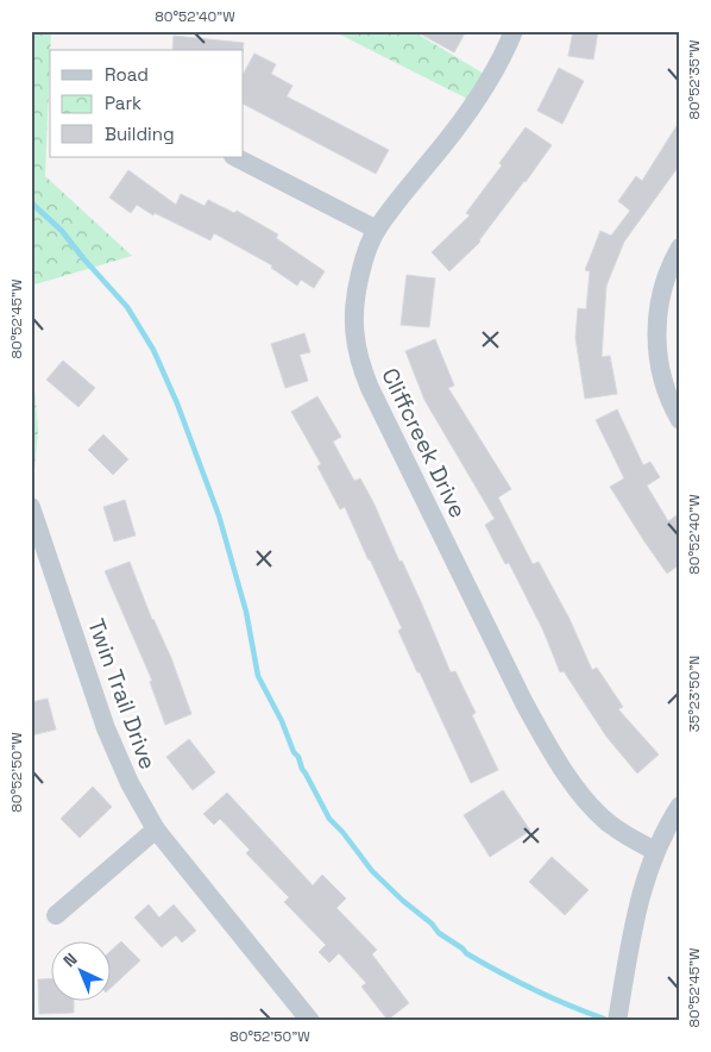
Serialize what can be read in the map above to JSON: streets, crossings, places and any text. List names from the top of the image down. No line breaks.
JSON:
{"streets":{"street":["Cliffcreek Drive","Twin Trail Drive"]},"legend":["Road","Park","Building"],"north":"top left","coordinates":["80°52'40\"W","80°52'35\"W","80°52'45\"W","35°23'50\"N","80°52'50\"W"]}
